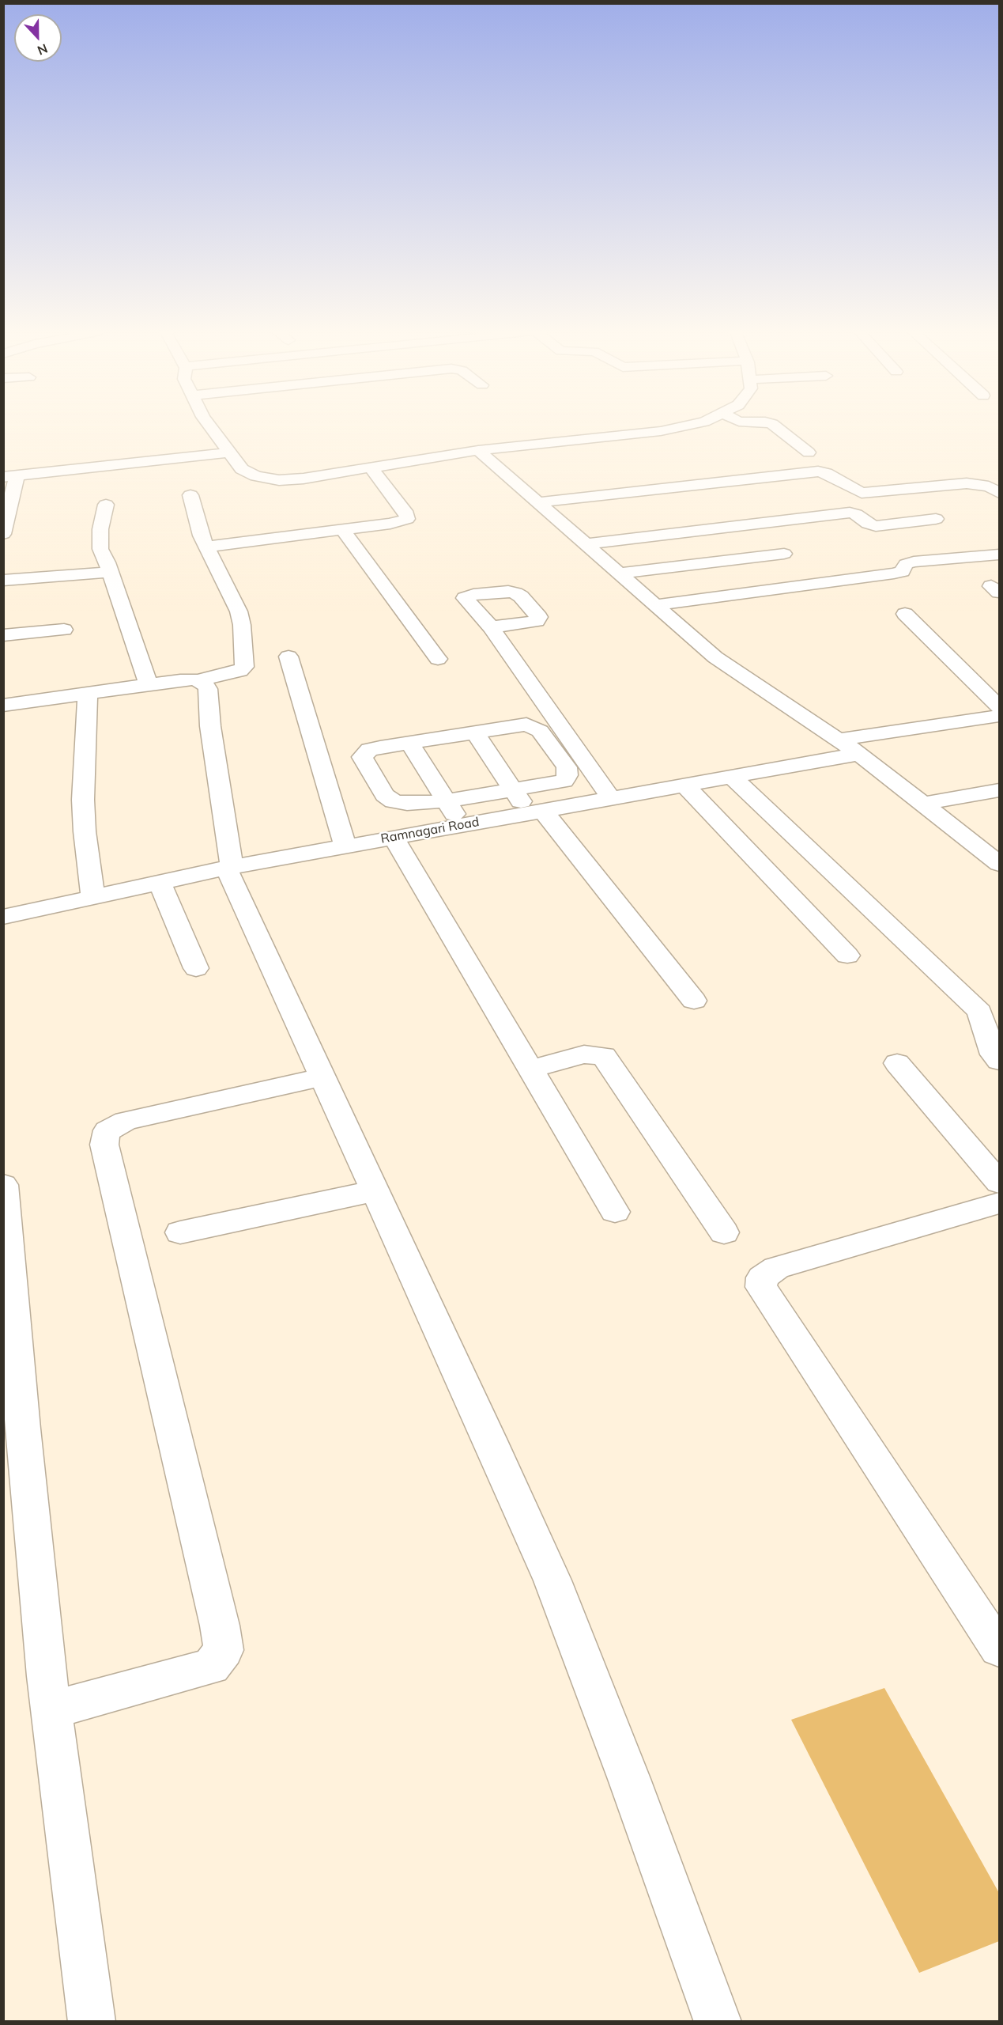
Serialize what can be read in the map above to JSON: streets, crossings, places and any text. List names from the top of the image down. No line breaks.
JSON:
{"streets":{"street":["Ramnagari Road"]},"north":"bottom"}
